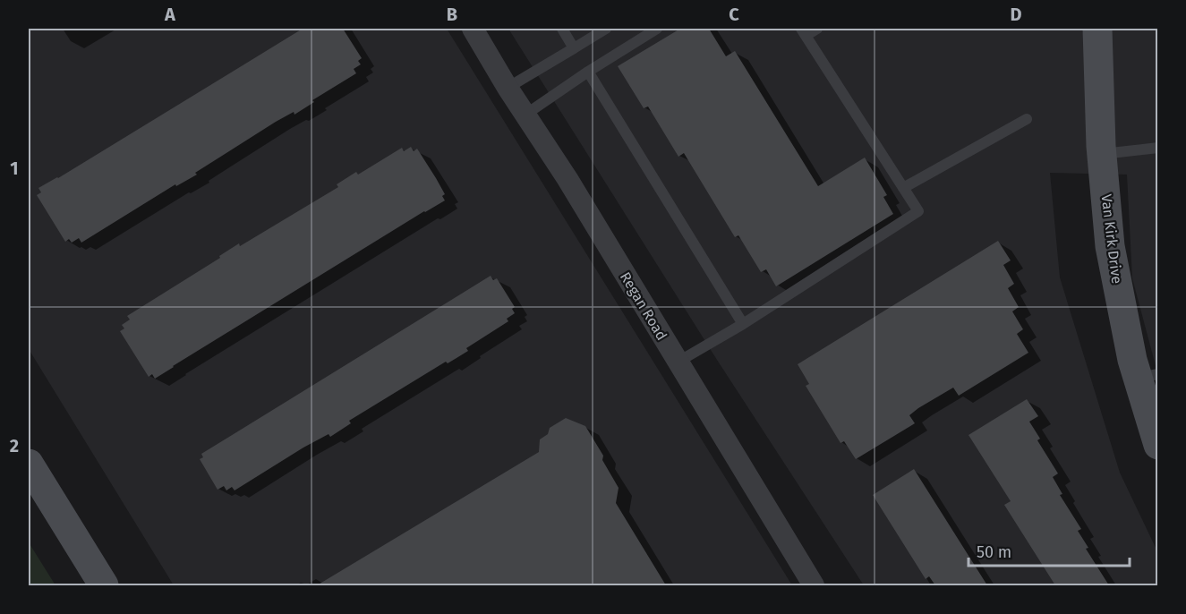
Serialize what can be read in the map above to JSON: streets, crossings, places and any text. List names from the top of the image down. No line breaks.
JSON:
{"streets":{"street":["Van Kirk Drive","Regan Road"]},"scale_bar":"50 m","grid":{"columns":["A","B","C","D"],"rows":["1","2"]}}
